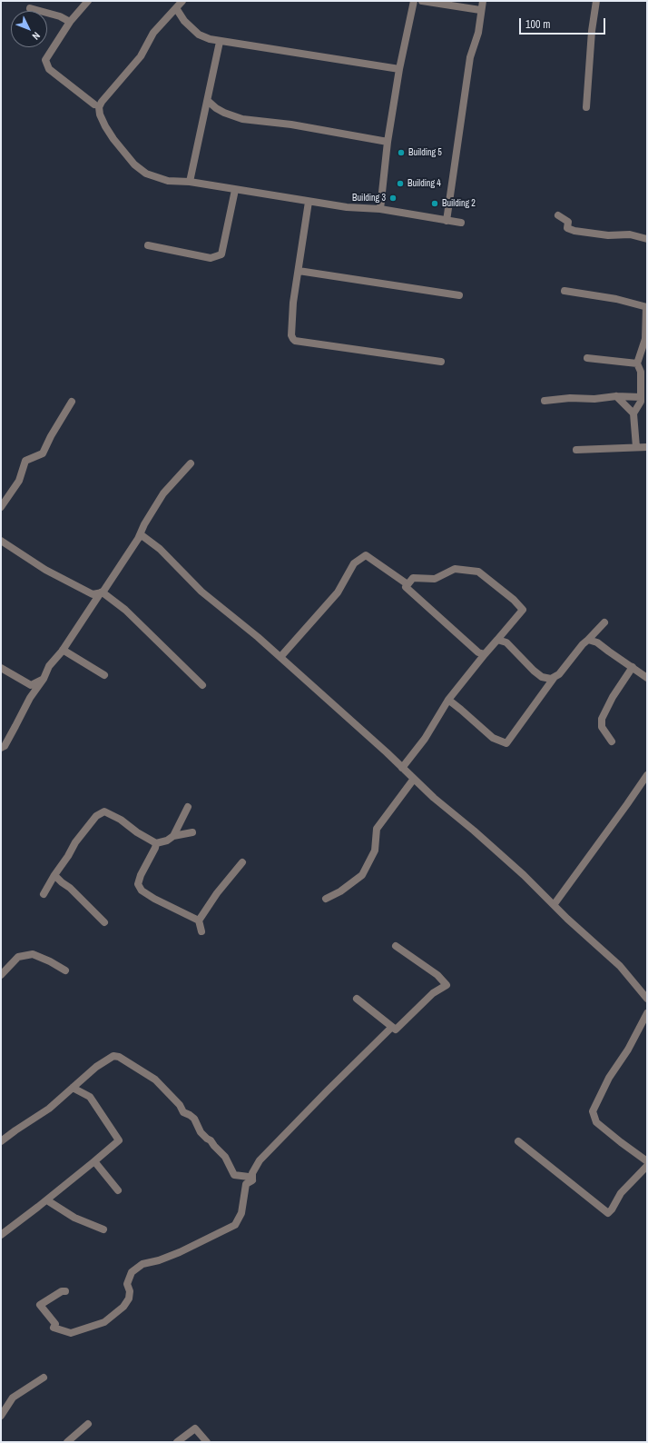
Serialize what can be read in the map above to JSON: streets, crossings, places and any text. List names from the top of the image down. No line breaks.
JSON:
{"places":["Building 5","Building 4","Building 3","Building 2"],"scale_bar":"100 m","north":"bottom right"}
